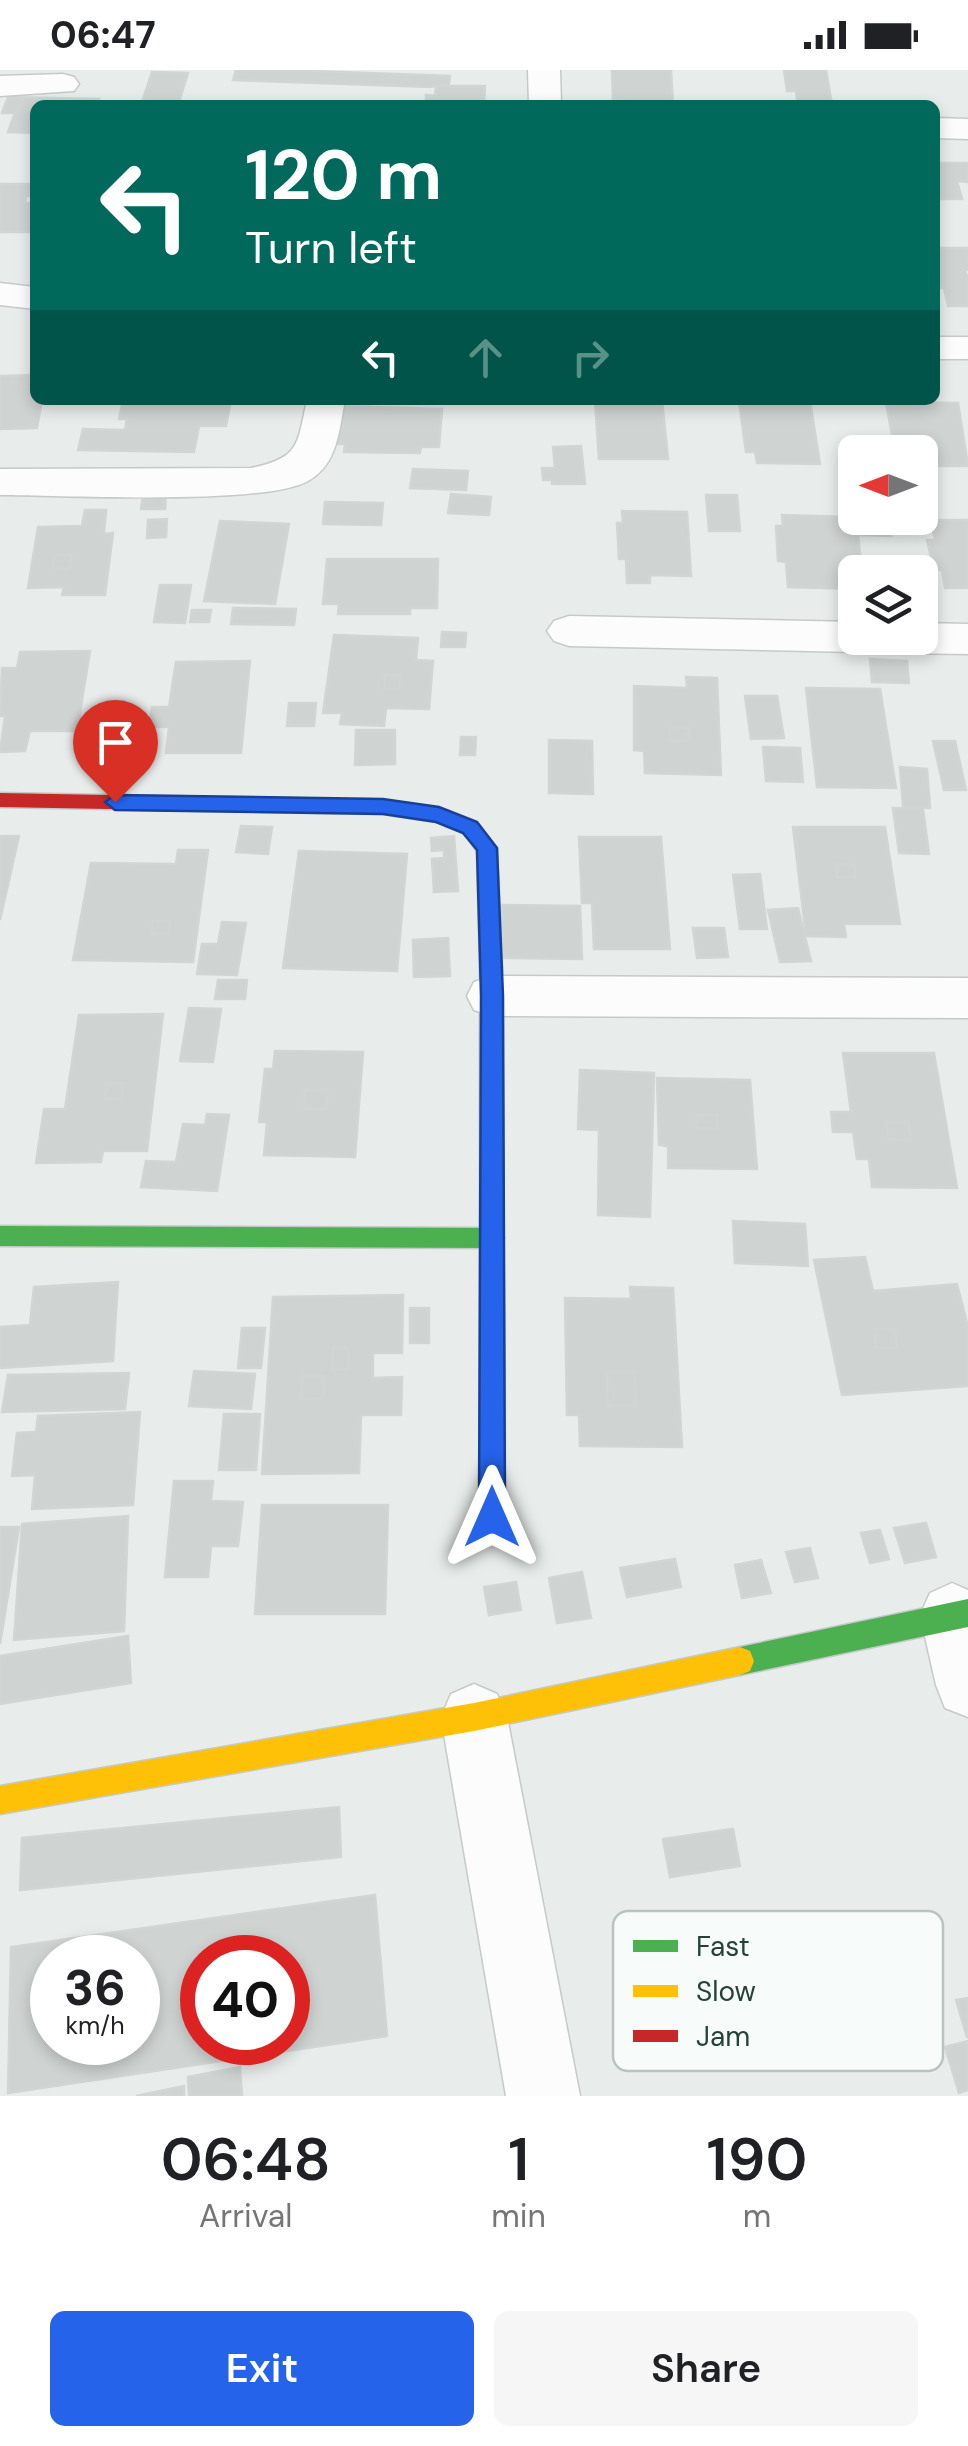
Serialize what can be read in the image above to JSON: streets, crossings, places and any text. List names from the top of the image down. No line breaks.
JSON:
{"legend":["Fast","Slow","Jam"],"north":"left","page":{"status":"06:47","turn":["120 m","Turn left"],"speed":"36 km/h","limit":"40","eta":["06:48","Arrival","1","min","190","m"],"buttons":["Exit","Share"]}}
